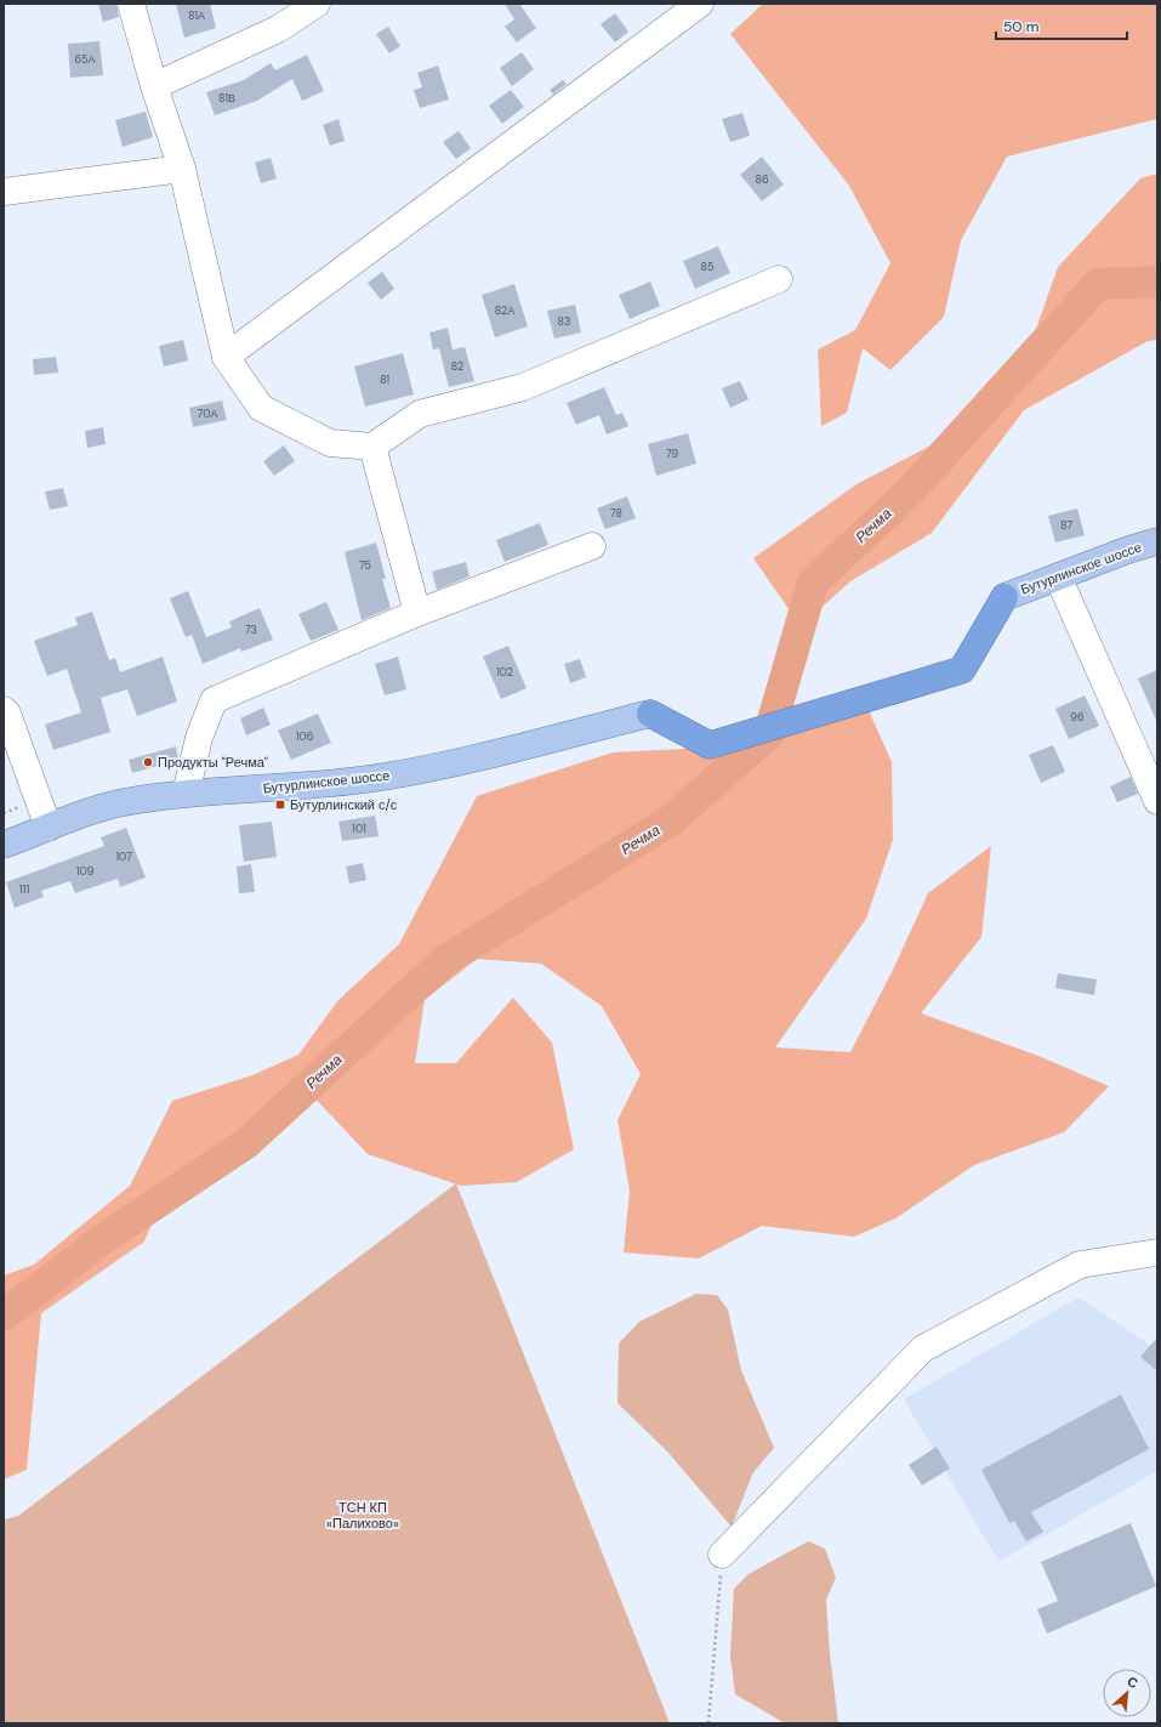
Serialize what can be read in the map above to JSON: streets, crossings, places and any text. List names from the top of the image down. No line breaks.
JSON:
{"streets":{"main road":["Бутурлинское шоссе"]},"water":["Речма"],"parks":["ТСН КП «Палихово»"],"places":{"other":["Продукты \"Речма\""],"transit":["Бутурлинский с/с"]},"house_numbers":["81А","65А","81В","86","85","82А","83","82","81","70А","79","78","87","75","73","102","96","106","101","107","109","111"],"scale_bar":"50 m","north":"top right"}
